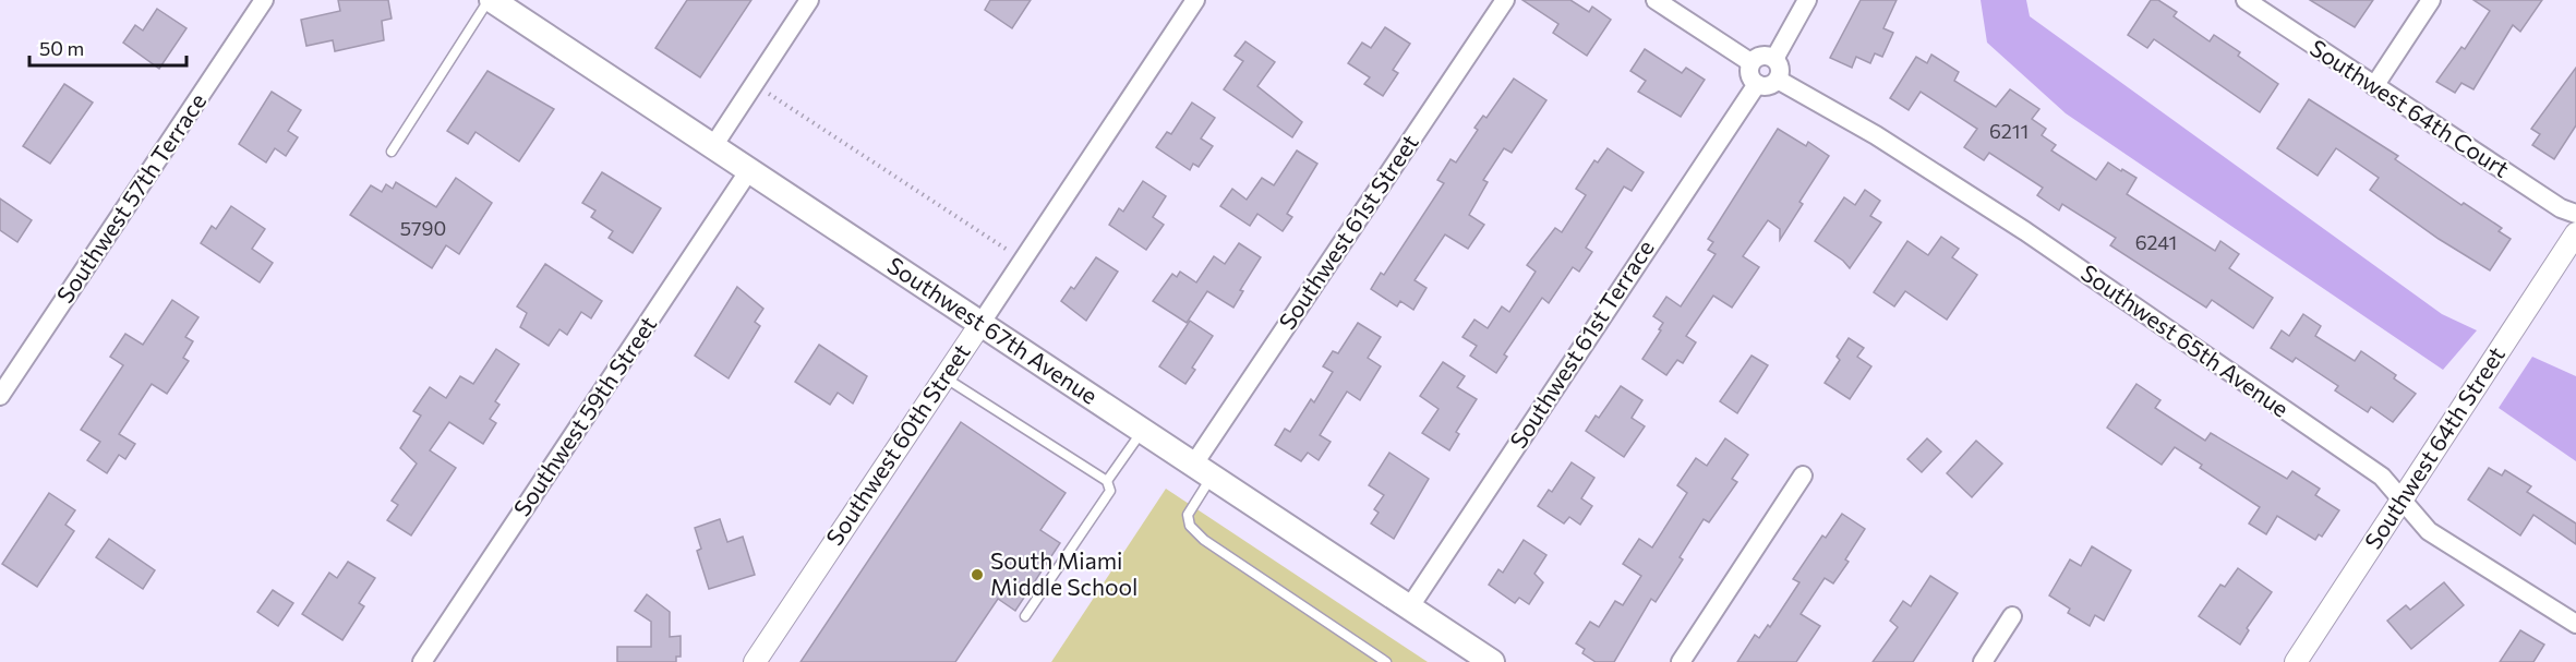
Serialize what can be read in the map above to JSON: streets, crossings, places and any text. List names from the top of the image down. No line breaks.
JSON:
{"streets":{"main road":["Southwest 67th Avenue"],"street":["Southwest 64th Court","Southwest 57th Terrace","Southwest 61st Street","Southwest 65th Avenue","Southwest 61st Terrace","Southwest 59th Street","Southwest 60th Street","Southwest 64th Street"]},"crossings":[["Southwest 61st Street","Southwest 67th Avenue"],["Southwest 67th Avenue","Southwest 61st Terrace"],["Southwest 67th Avenue","Southwest 59th Street"],["Southwest 67th Avenue","Southwest 60th Street"],["Southwest 65th Avenue","Southwest 61st Terrace"],["Southwest 65th Avenue","Southwest 64th Street"]],"places":["South Miami Middle School"],"house_numbers":["6211","5790","6241"],"scale_bar":"50 m"}
